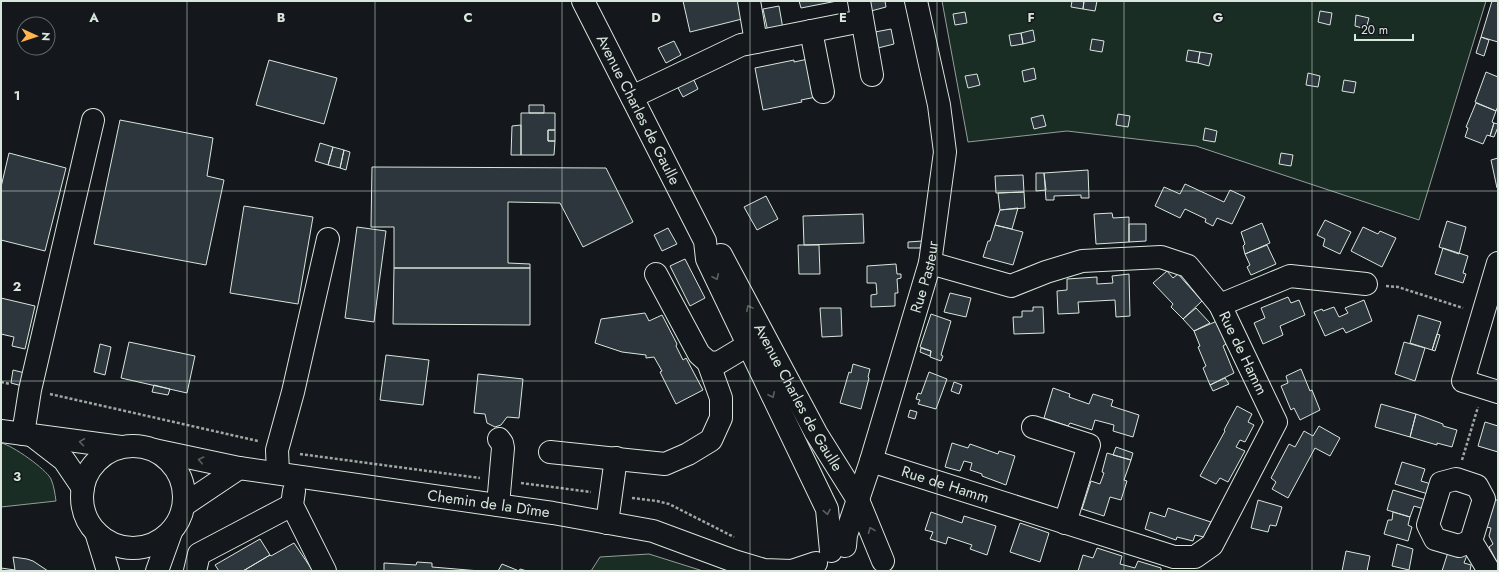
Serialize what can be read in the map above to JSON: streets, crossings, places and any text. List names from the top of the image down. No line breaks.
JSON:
{"streets":{"street":["Avenue Charles de Gaulle","Rue Pasteur","Rue de Hamm","Chemin de la Dîme"]},"crossings":[["Avenue Charles de Gaulle","Rue Pasteur"],["Avenue Charles de Gaulle","Chemin de la Dîme"],["Rue Pasteur","Rue de Hamm"],["Rue Pasteur","Chemin de la Dîme"]],"scale_bar":"20 m","north":"right","grid":{"columns":["A","B","C","D","E","F","G"],"rows":["1","2","3"]}}
